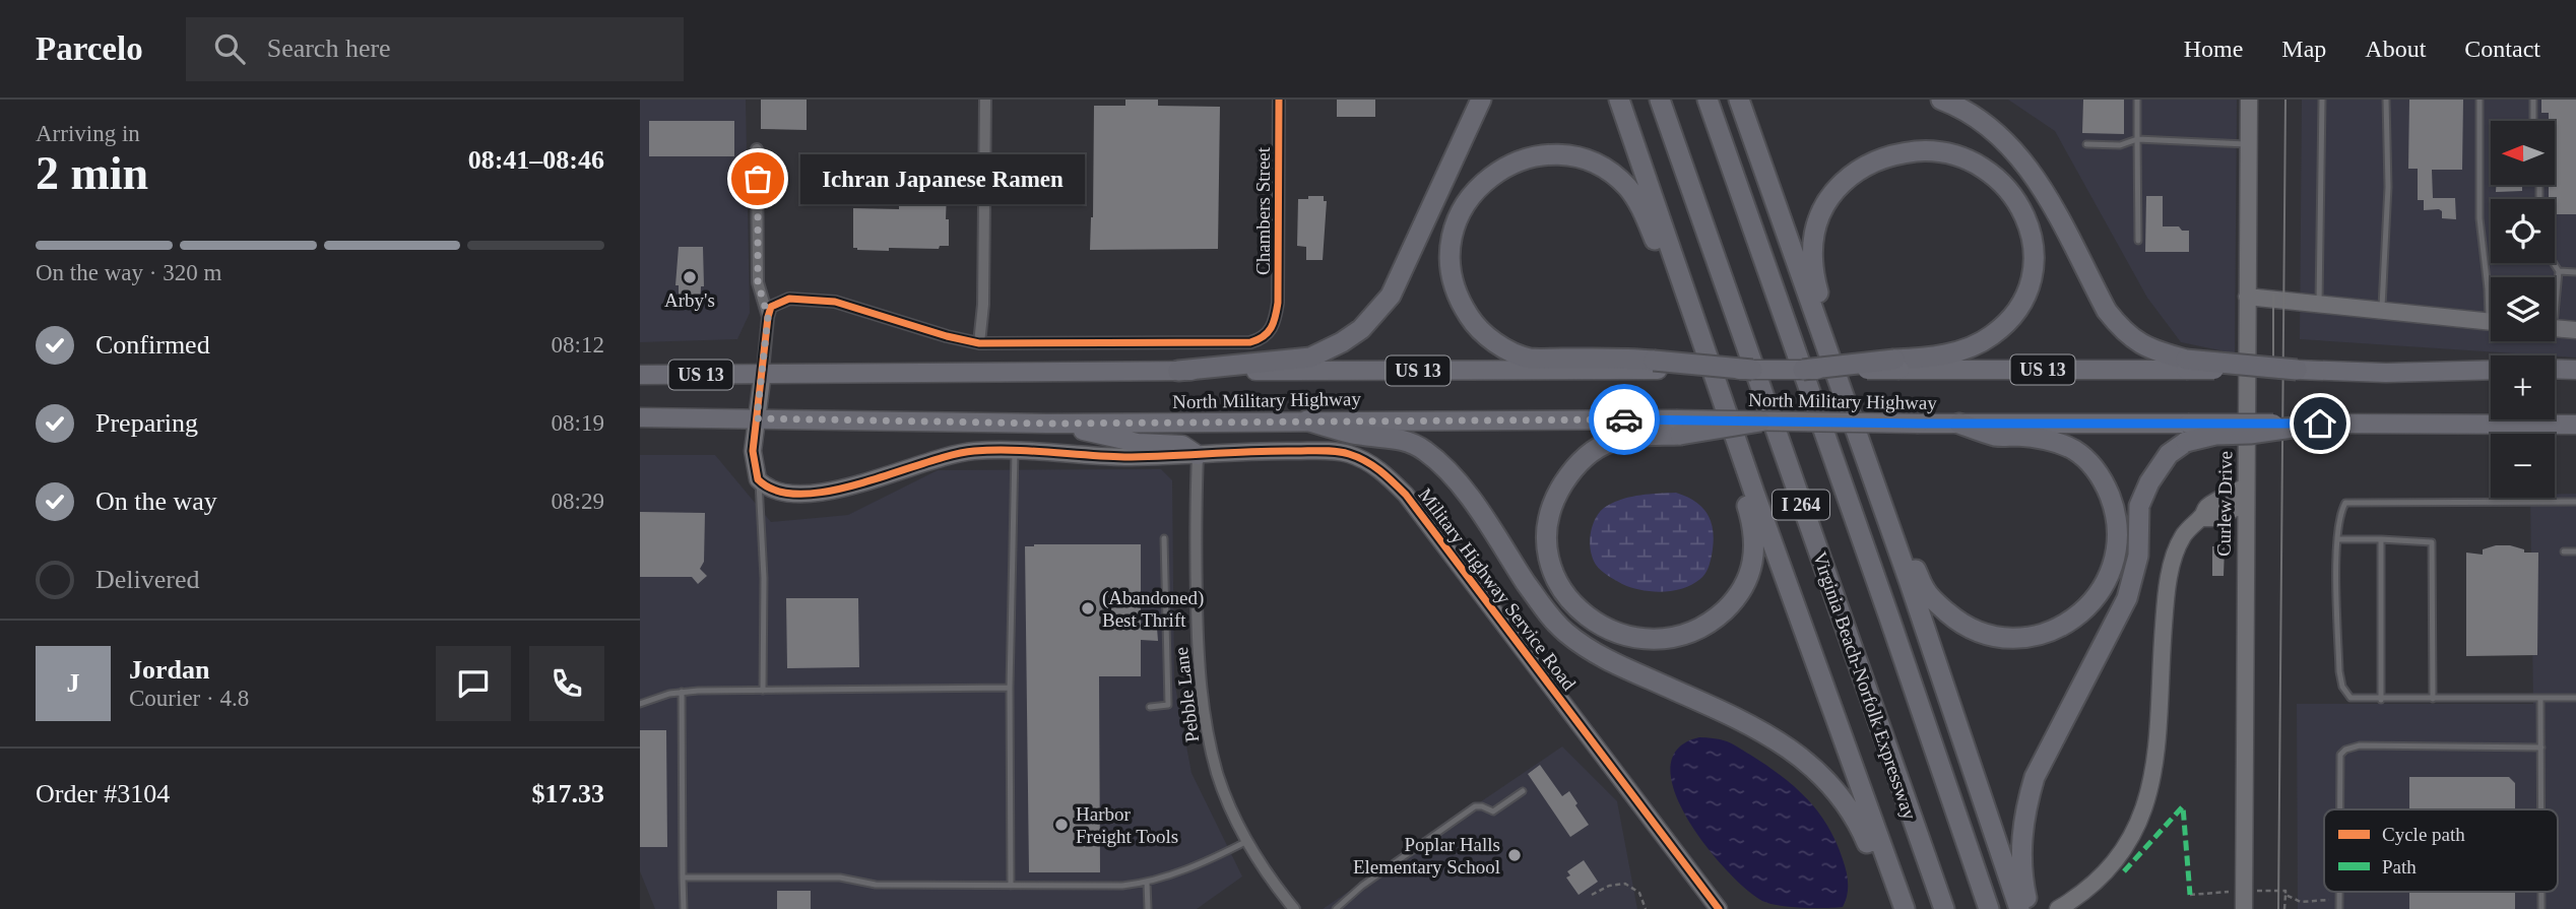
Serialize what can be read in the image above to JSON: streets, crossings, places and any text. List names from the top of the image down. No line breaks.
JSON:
{"streets":{"highway":["I 264","Virginia Beach-Norfolk Expressway"],"main road":["US 13","North Military Highway"],"street":["Chambers Street","Curlew Drive","Military Highway Service Road","Pebble Lane"]},"crossings":[["Military Highway Service Road","Pebble Lane"]],"places":["Ichran Japanese Ramen","Arby's","(Abandoned) Best Thrift","Harbor Freight Tools","Poplar Halls Elementary School"],"legend":["Cycle path","Path"],"north":"left","page":{"header":"Parcelo","search":"Search here","nav":["Home","Map","About","Contact"],"heading":["2 min","Arriving in","08:41–08:46"],"panel":["Jordan","Courier · 4.8","Order #3104","$17.33"],"map_buttons":["+","−"],"bubble":"Ichran Japanese Ramen","bar":"On the way · 320 m","list":[["Confirmed","08:12"],["Preparing","08:19"],["On the way","08:29"],"Delivered"],"round":"J"}}
